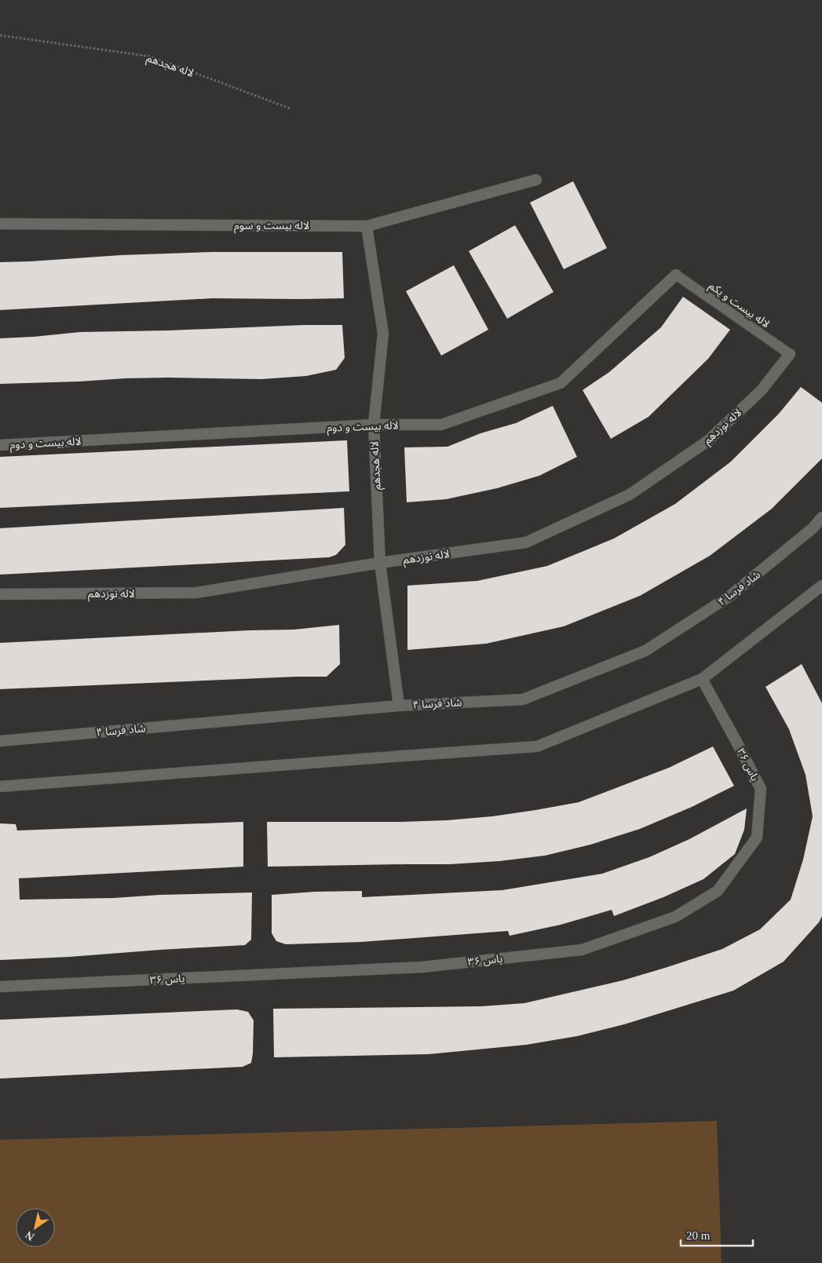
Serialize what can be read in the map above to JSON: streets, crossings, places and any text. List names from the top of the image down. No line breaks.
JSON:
{"streets":{"street":["لاله هجدهم","لاله بیست و سوم","لاله بیست و دوم","لاله نوزدهم","شاد فرسا ۴","یاس ۳۶"],"lane":["لاله بیست و یکم"]},"crossings":[["لاله هجدهم","لاله بیست و سوم"],["لاله هجدهم","لاله بیست و دوم"],["لاله هجدهم","لاله نوزدهم"],["لاله هجدهم","شاد فرسا ۴"],["لاله بیست و یکم","لاله بیست و دوم"],["لاله بیست و یکم","لاله نوزدهم"]],"scale_bar":"20 m","north":"bottom left"}
